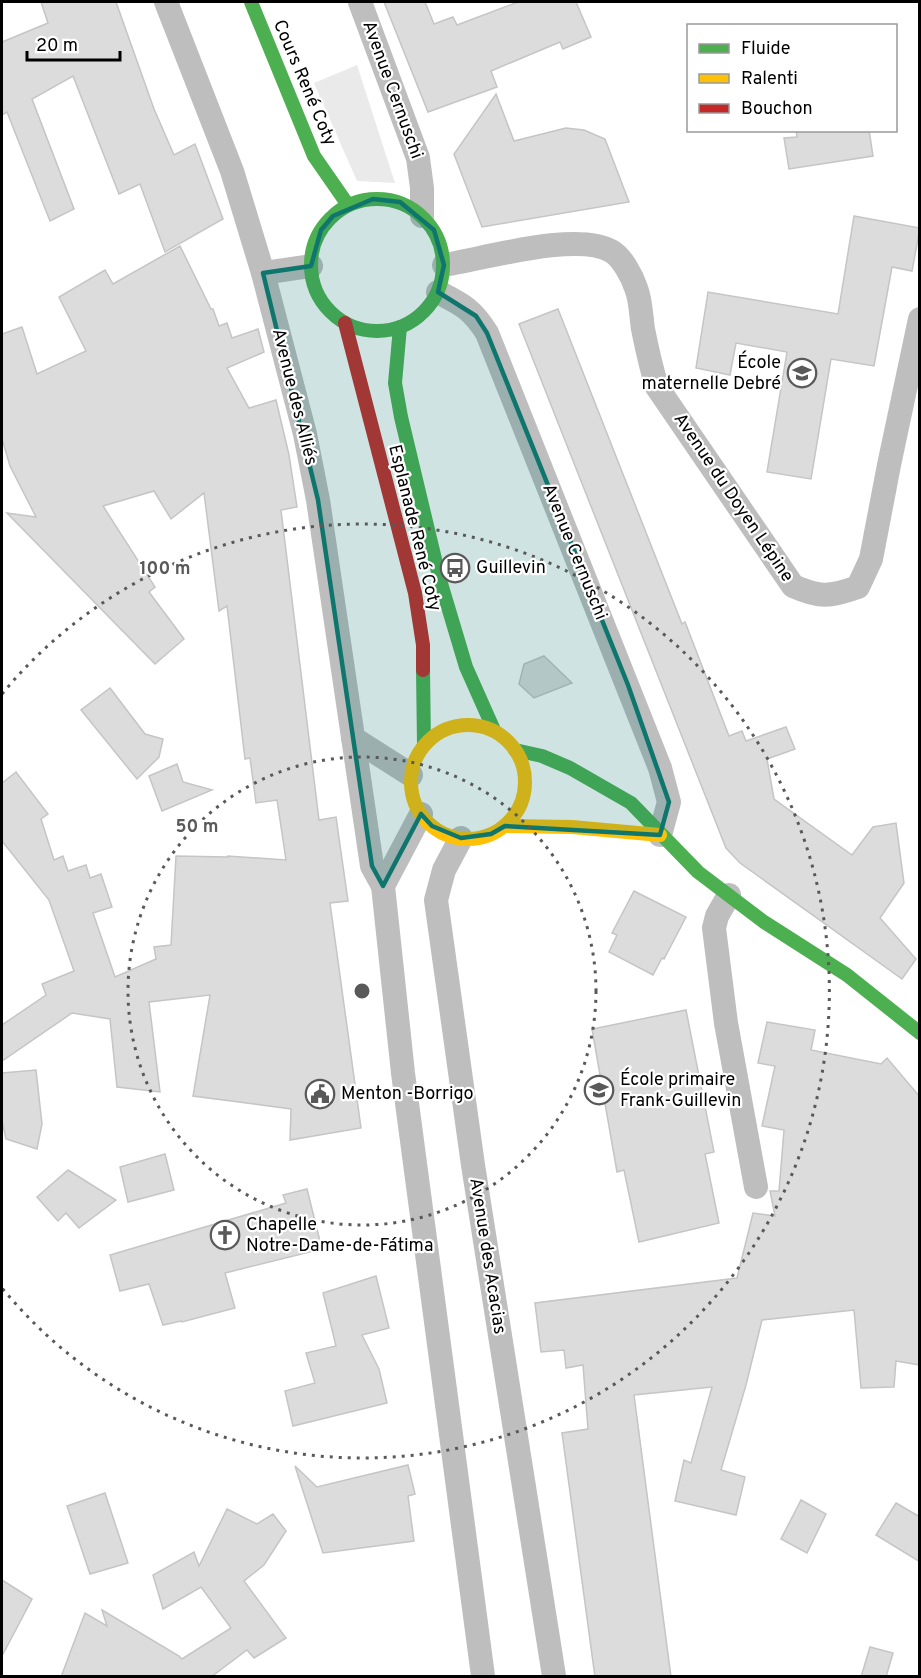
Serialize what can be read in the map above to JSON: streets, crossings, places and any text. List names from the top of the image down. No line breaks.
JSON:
{"streets":{"street":["Cours René Coty","Avenue Cernuschi","Avenue des Alliés","Avenue du Doyen Lépine","Esplanade René Coty","Avenue des Acacias"]},"crossings":[["Cours René Coty","Avenue Cernuschi"],["Cours René Coty","Avenue du Doyen Lépine"],["Cours René Coty","Esplanade René Coty"],["Avenue Cernuschi","Avenue du Doyen Lépine"],["Avenue Cernuschi","Esplanade René Coty"],["Avenue du Doyen Lépine","Esplanade René Coty"],["Esplanade René Coty","Avenue des Acacias"]],"places":{"school or university":["École maternelle Debré","École primaire Frank-Guillevin"],"bus stop":["Guillevin"],"public building":["Menton -Borrigo"],"church":["Chapelle Notre-Dame-de-Fátima"]},"legend":["Fluide","Ralenti","Bouchon"],"scale_bar":"20 m","rings":["100 m","50 m"]}
